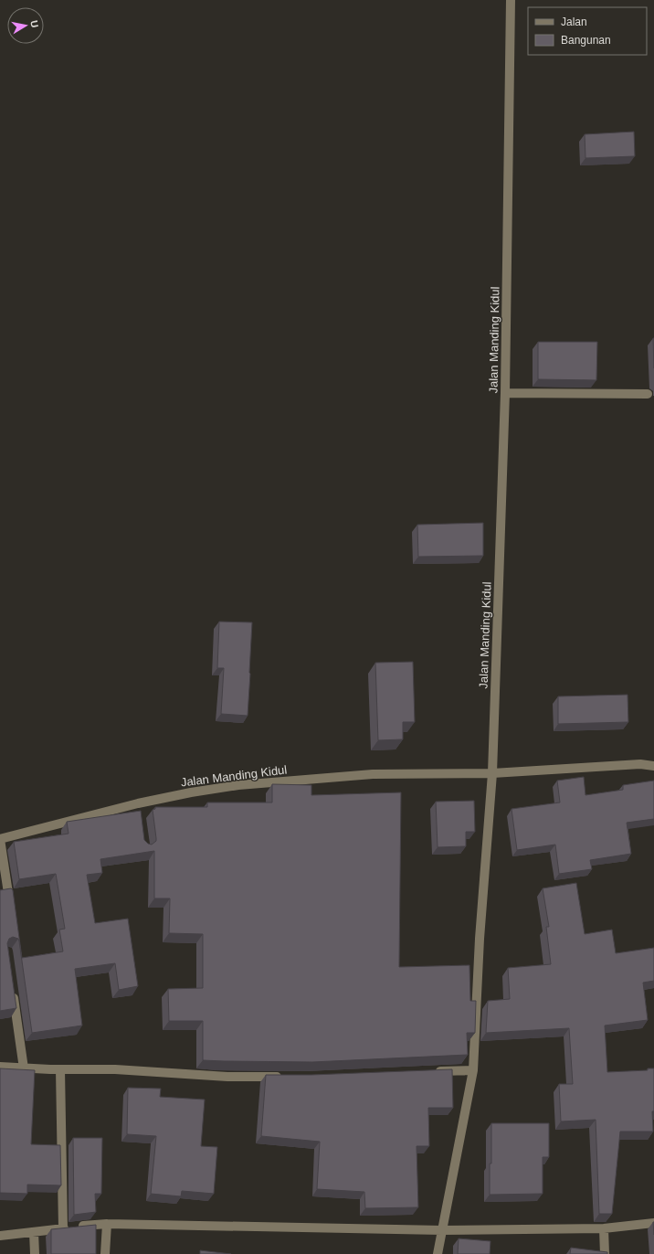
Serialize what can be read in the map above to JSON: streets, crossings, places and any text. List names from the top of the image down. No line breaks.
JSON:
{"streets":{"street":["Jalan Manding Kidul"]},"legend":["Jalan","Bangunan"],"north":"right"}
